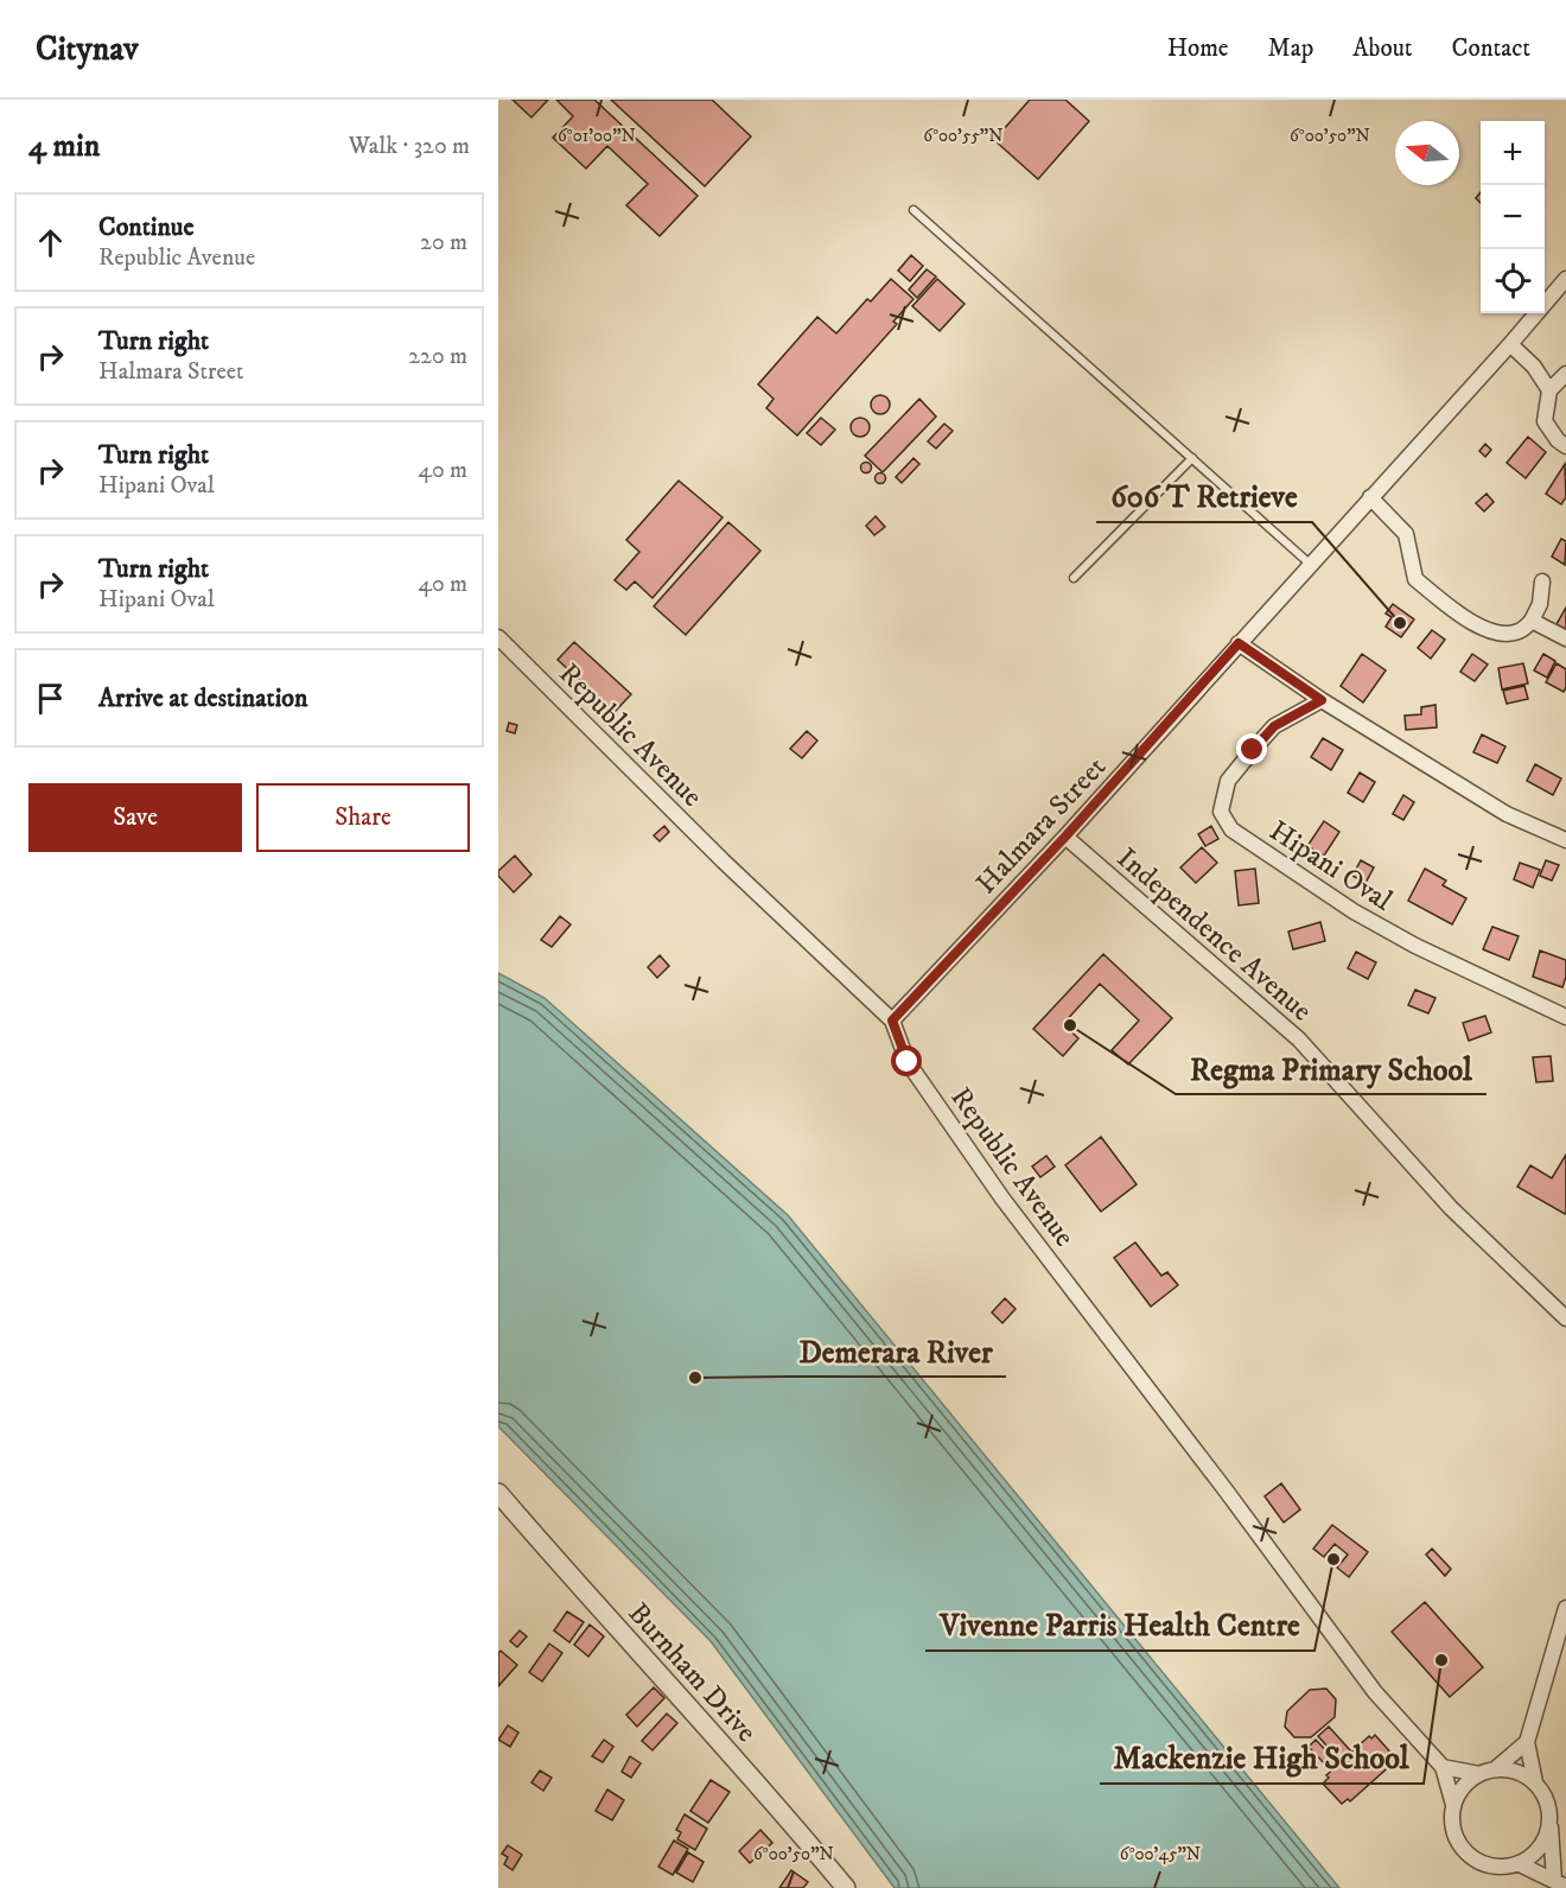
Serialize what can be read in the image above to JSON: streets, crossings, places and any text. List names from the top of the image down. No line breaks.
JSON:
{"streets":{"street":["Republic Avenue","Halmara Street","Hipani Oval","Independence Avenue","Burnham Drive"]},"crossings":[["Republic Avenue","Halmara Street"],["Halmara Street","Independence Avenue"]],"places":["606 T Retrieve","Regma Primary School","Demerara River","Vivenne Parris Health Centre","Mackenzie High School"],"north":"left","page":{"header":"Citynav","nav":["Home","Map","About","Contact"],"heading":["4 min","Walk · 320 m"],"map_buttons":["+","−"],"list":[["Continue","Republic Avenue","20 m"],["Turn right","Halmara Street","220 m"],["Turn right","Hipani Oval","40 m"],["Turn right","Hipani Oval","40 m"],"Arrive at destination"],"buttons":["Save","Share"]},"coordinates":["6°01'00\"N","6°00'55\"N","6°00'50\"N","6°00'45\"N"]}
